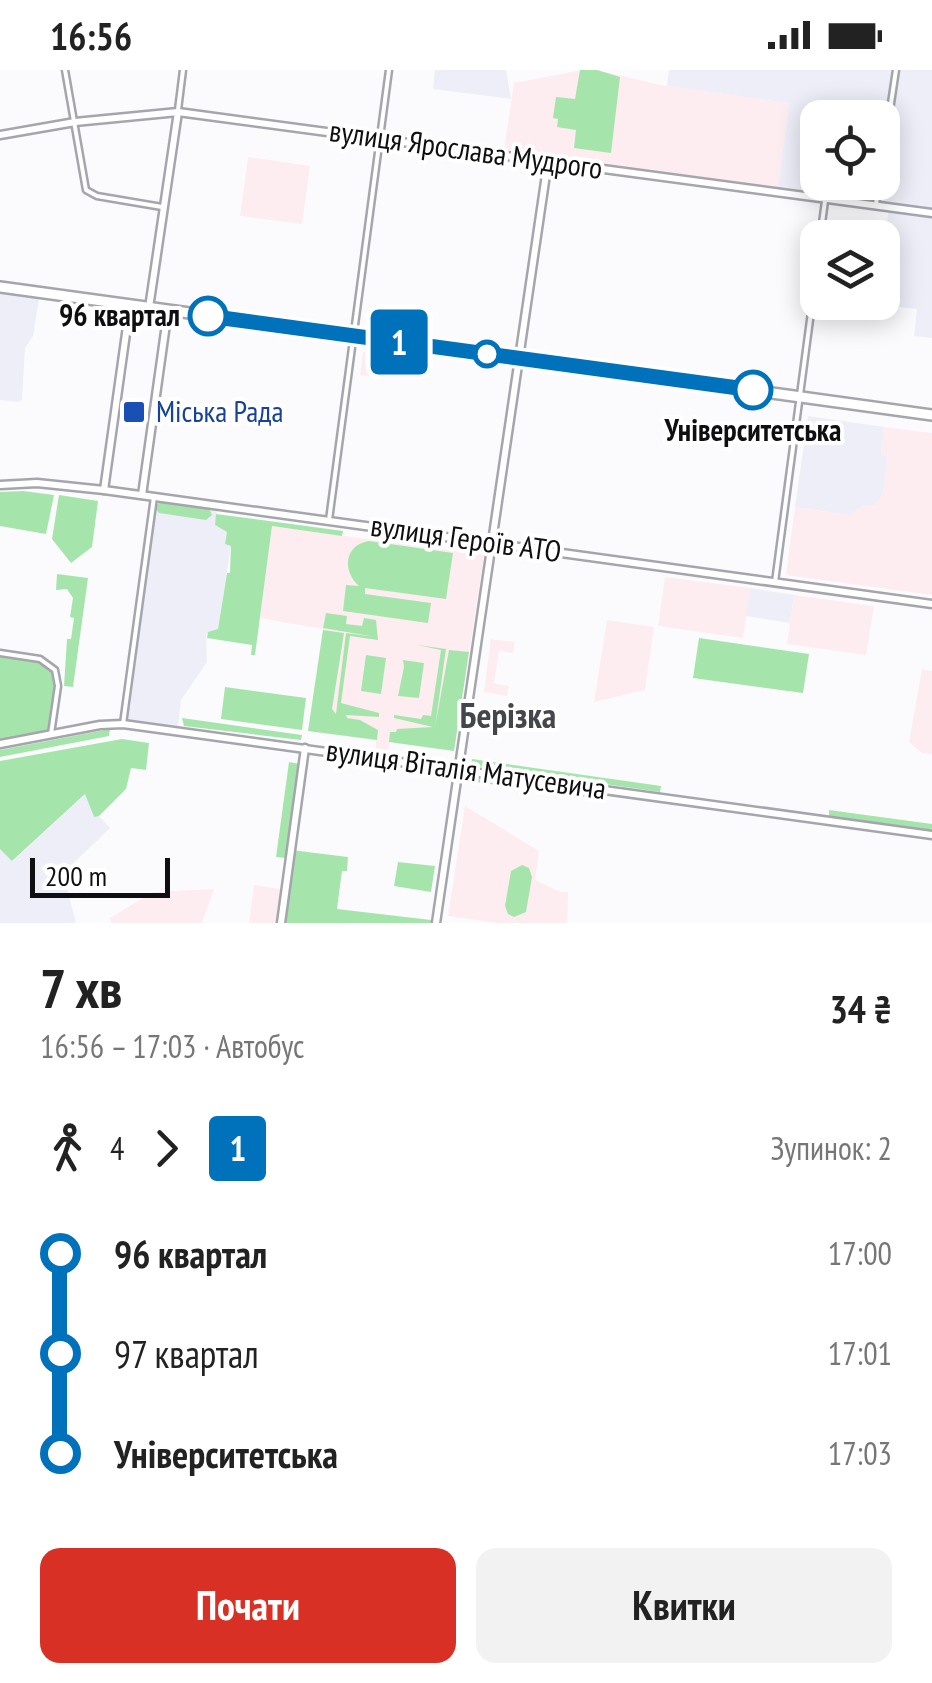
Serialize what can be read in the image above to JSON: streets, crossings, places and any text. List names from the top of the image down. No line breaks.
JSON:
{"streets":{"street":["вулиця Ярослава Мудрого","вулиця Героїв АТО","вулиця Віталія Матусевича"]},"districts":["Берізка"],"places":{"other":["96 квартал","Університетська"],"transit":["Міська Рада"]},"lines":["bus line 1"],"scale_bar":"200 m","page":{"status":"16:56","on_map":"1","scale":"200 m","heading":["7 хв","16:56 – 17:03 · Автобус","34 ₴"],"legs":["4","1","Зупинок: 2"],"list":[{"name":"96 квартал","value":"17:00"},{"name":"97 квартал","value":"17:01"},{"name":"Університетська","value":"17:03"}],"buttons":["Почати","Квитки"]}}
